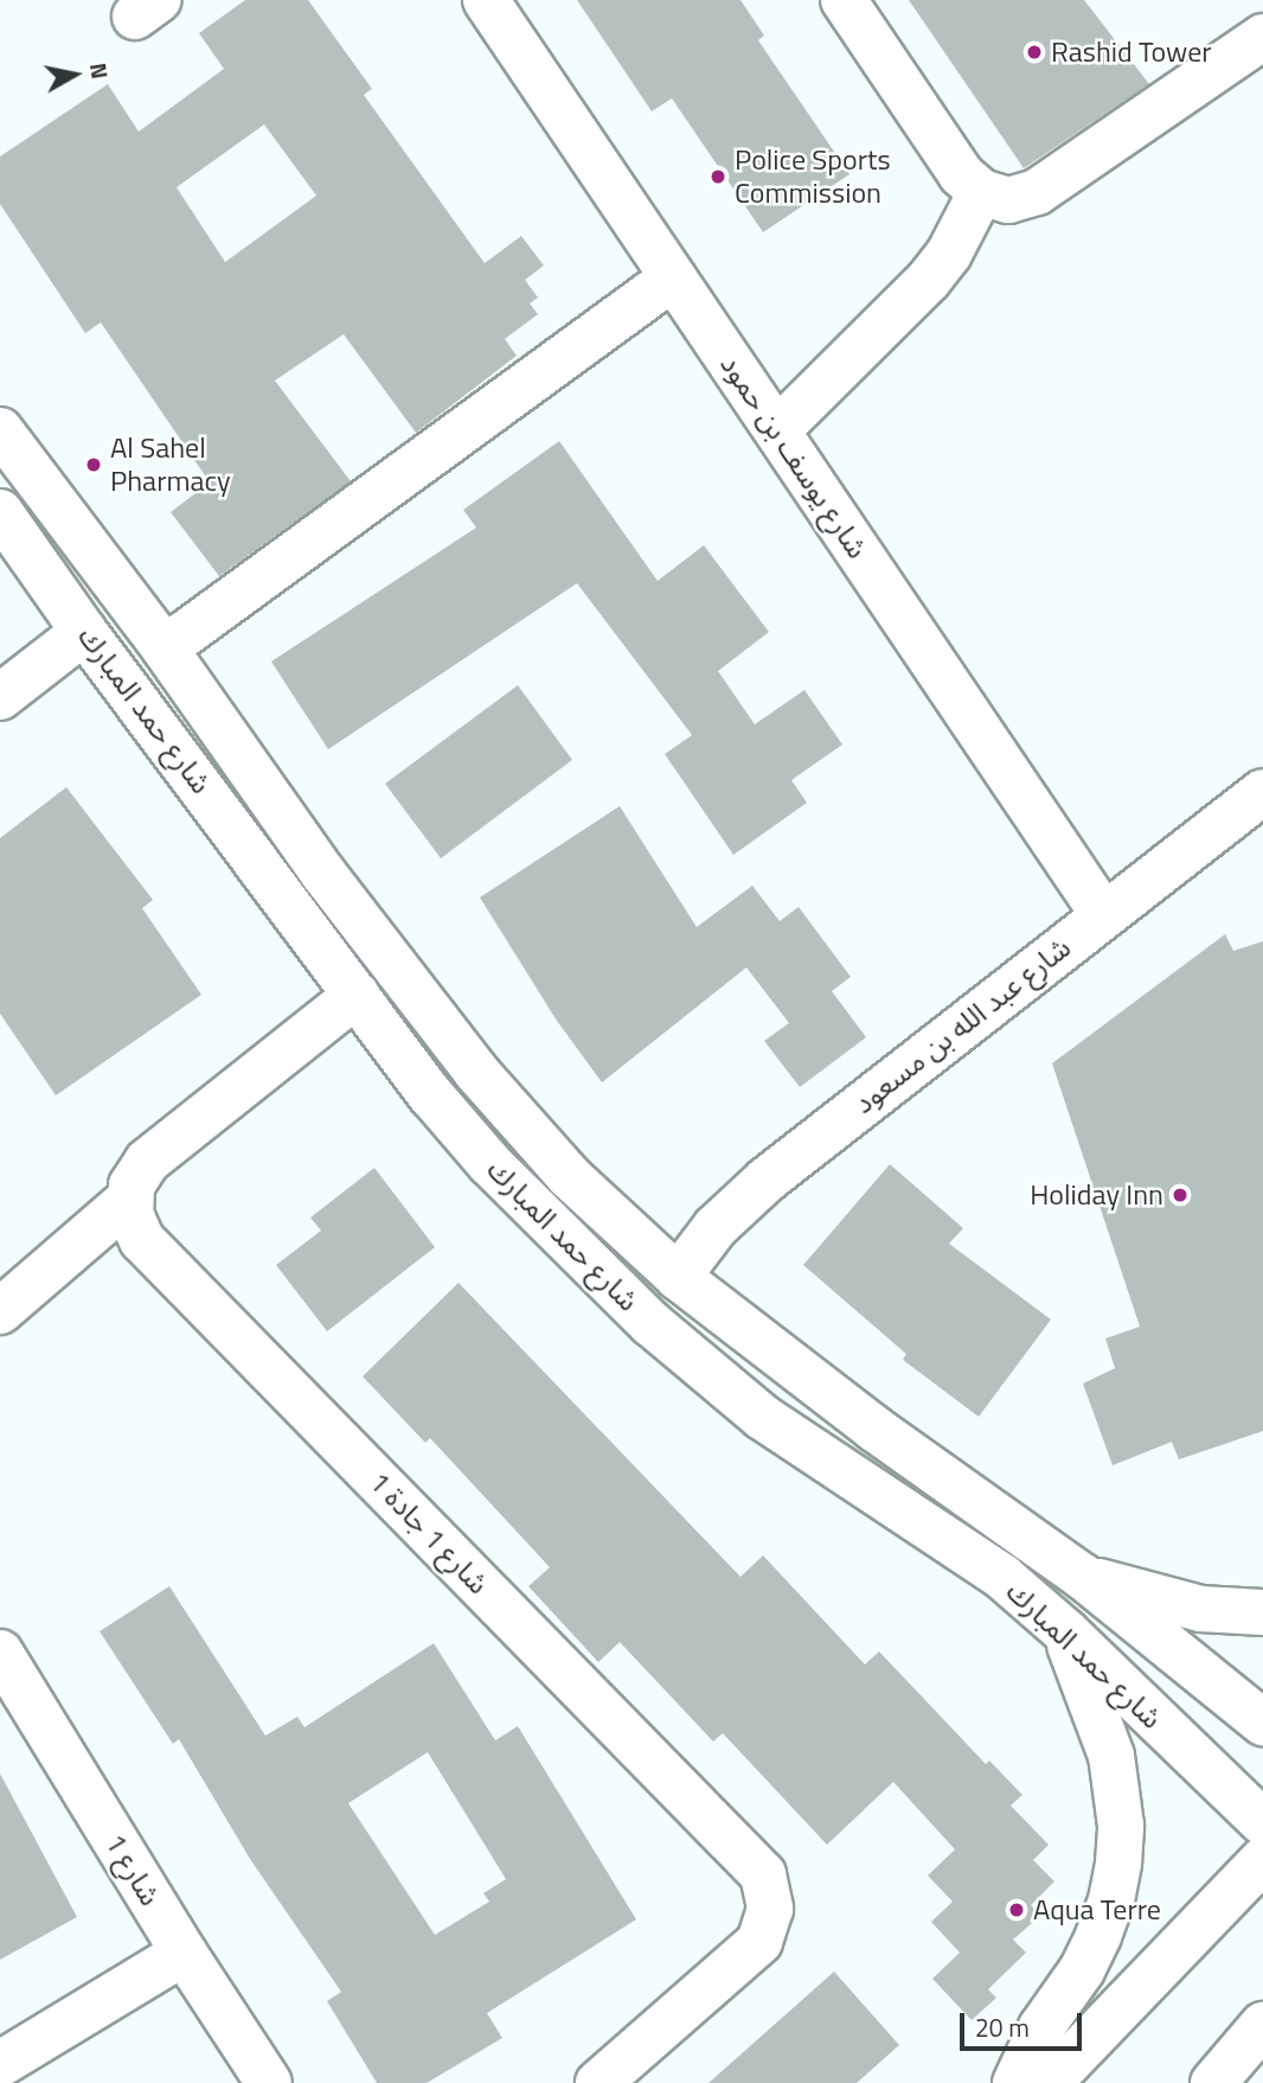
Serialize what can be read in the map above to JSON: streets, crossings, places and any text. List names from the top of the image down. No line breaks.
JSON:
{"streets":{"street":["شارع يوسف بن حمود","شارع حمد المبارك","شارع عبد الله بن مسعود","شارع 1 جادة 1","شارع 1"]},"crossings":[["شارع يوسف بن حمود","شارع عبد الله بن مسعود"],["شارع حمد المبارك","شارع عبد الله بن مسعود"]],"places":["Rashid Tower","Police Sports Commission","Al Sahel Pharmacy","Holiday Inn","Aqua Terre"],"scale_bar":"20 m","north":"right"}
